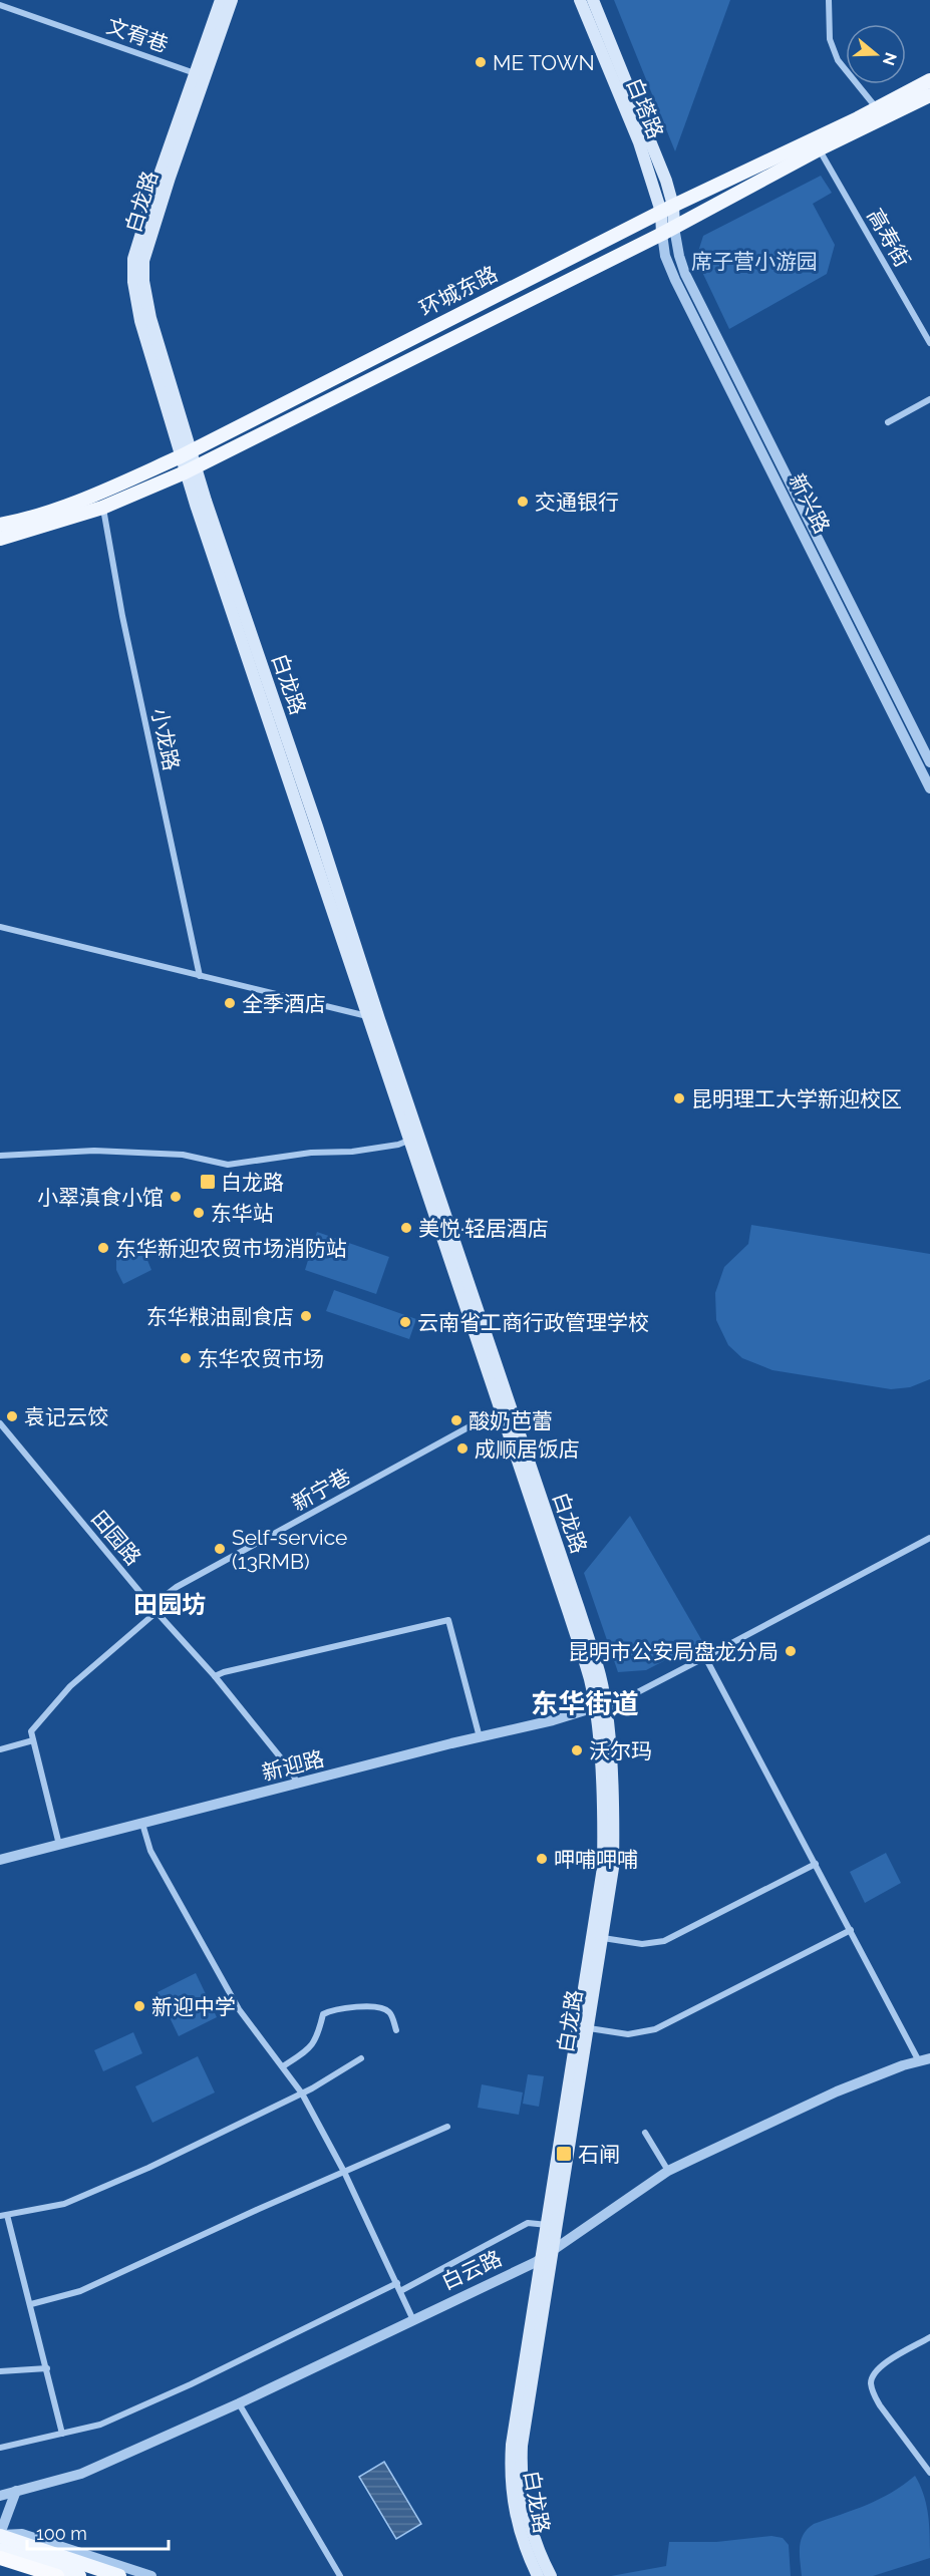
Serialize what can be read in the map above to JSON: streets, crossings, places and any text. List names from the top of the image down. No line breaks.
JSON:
{"streets":{"main road":["白塔路","白龙路","环城东路"],"street":["文宥巷","高寿街","新兴路","小龙路","新宁巷","田园路","新迎路","白云路"]},"crossings":[["文宥巷","白龙路"],["白塔路","环城东路"],["白塔路","新兴路"],["白龙路","环城东路"],["白龙路","新宁巷"],["白龙路","新迎路"],["白龙路","白云路"],["高寿街","环城东路"],["环城东路","新兴路"],["环城东路","小龙路"],["新宁巷","田园路"],["田园路","新迎路"]],"districts":["田园坊","东华街道"],"parks":["席子营小游园"],"places":{"other":["ME TOWN","交通银行","全季酒店","昆明理工大学新迎校区","小翠滇食小馆","东华站","美悦·轻居酒店","东华新迎农贸市场消防站","东华粮油副食店","云南省工商行政管理学校","东华农贸市场","袁记云饺","酸奶芭蕾","成顺居饭店","Self-service (13RMB)","昆明市公安局盘龙分局","沃尔玛","呷哺呷哺","新迎中学"],"transit":["白龙路","石闸"]},"scale_bar":"100 m","north":"right"}
